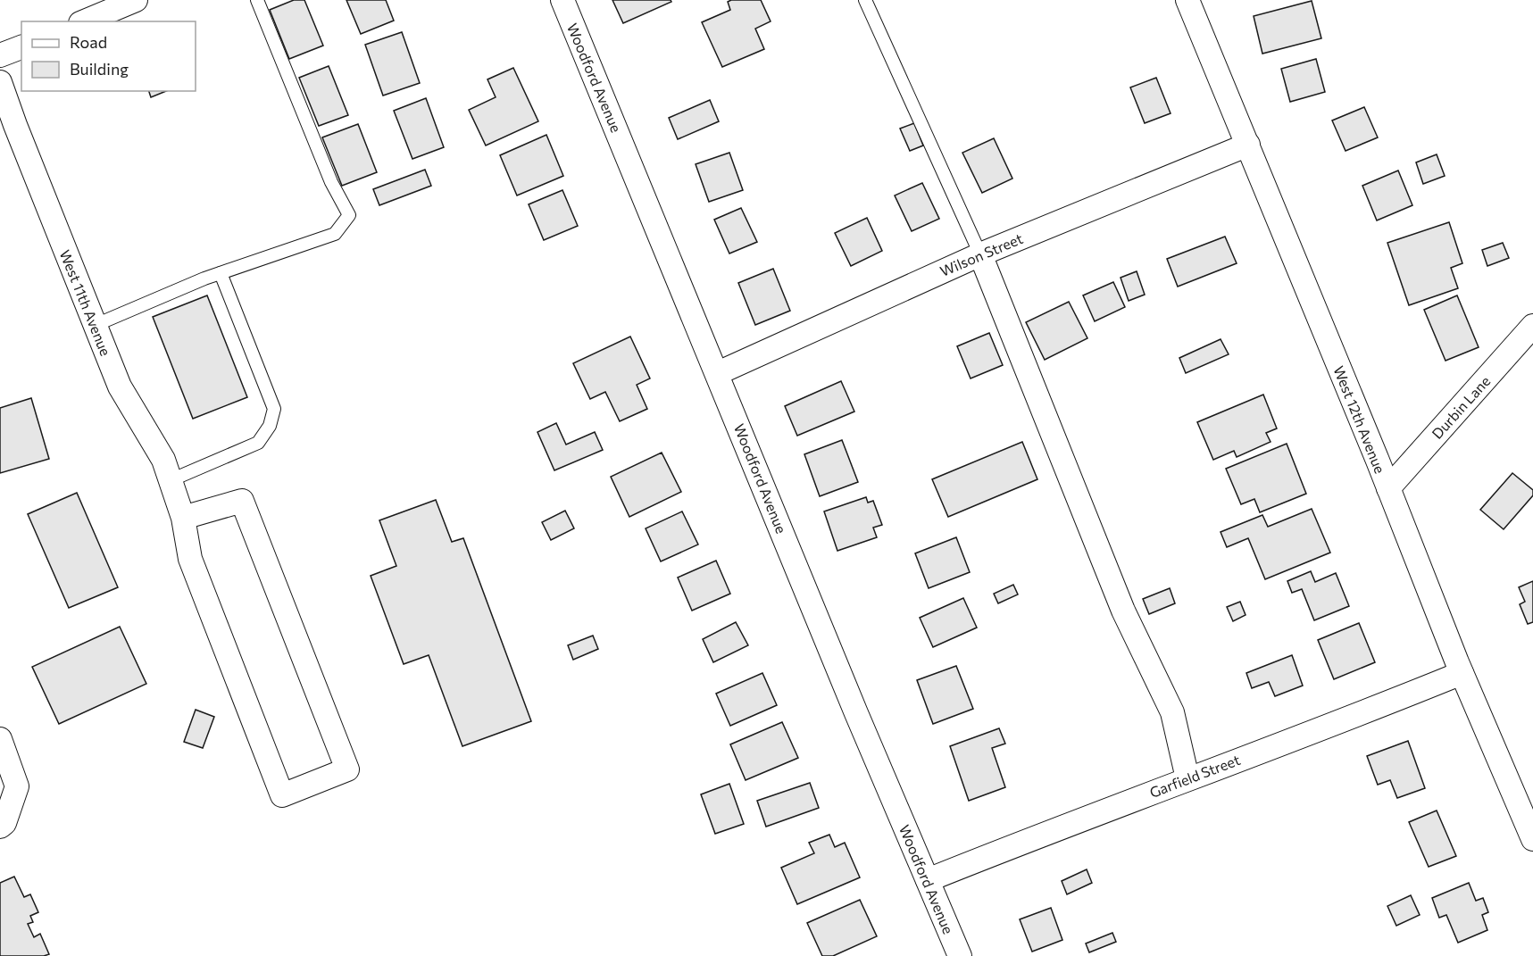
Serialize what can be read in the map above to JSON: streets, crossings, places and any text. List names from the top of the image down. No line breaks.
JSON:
{"streets":{"street":["Woodford Avenue","Wilson Street","West 11th Avenue","Durbin Lane","West 12th Avenue","Garfield Street"]},"crossings":[["Woodford Avenue","Wilson Street"],["Woodford Avenue","Garfield Street"],["Wilson Street","West 12th Avenue"],["Durbin Lane","West 12th Avenue"],["West 12th Avenue","Garfield Street"]],"legend":["Road","Building"]}
